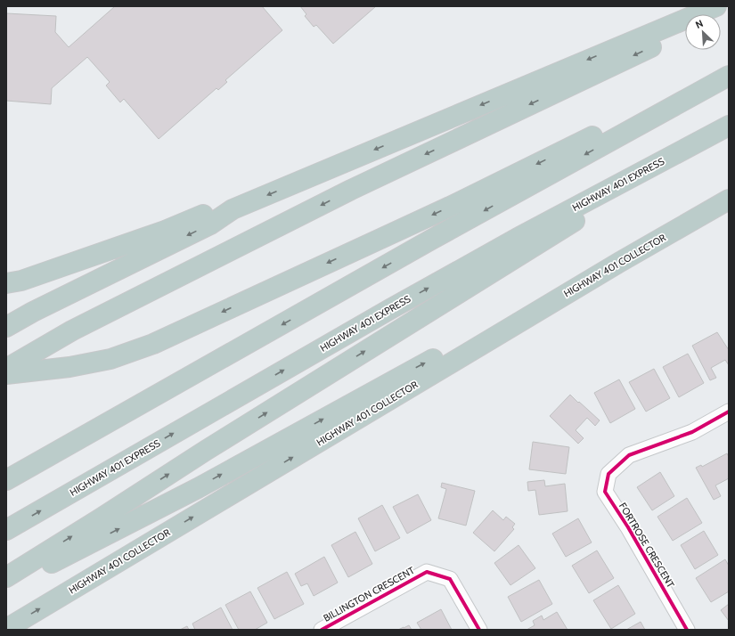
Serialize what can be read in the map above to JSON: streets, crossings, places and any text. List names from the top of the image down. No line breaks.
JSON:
{"streets":{"highway":["HIGHWAY 401 EXPRESS","HIGHWAY 401 COLLECTOR"],"street":["FORTROSE CRESCENT","BILLINGTON CRESCENT"]},"north":"top left"}
